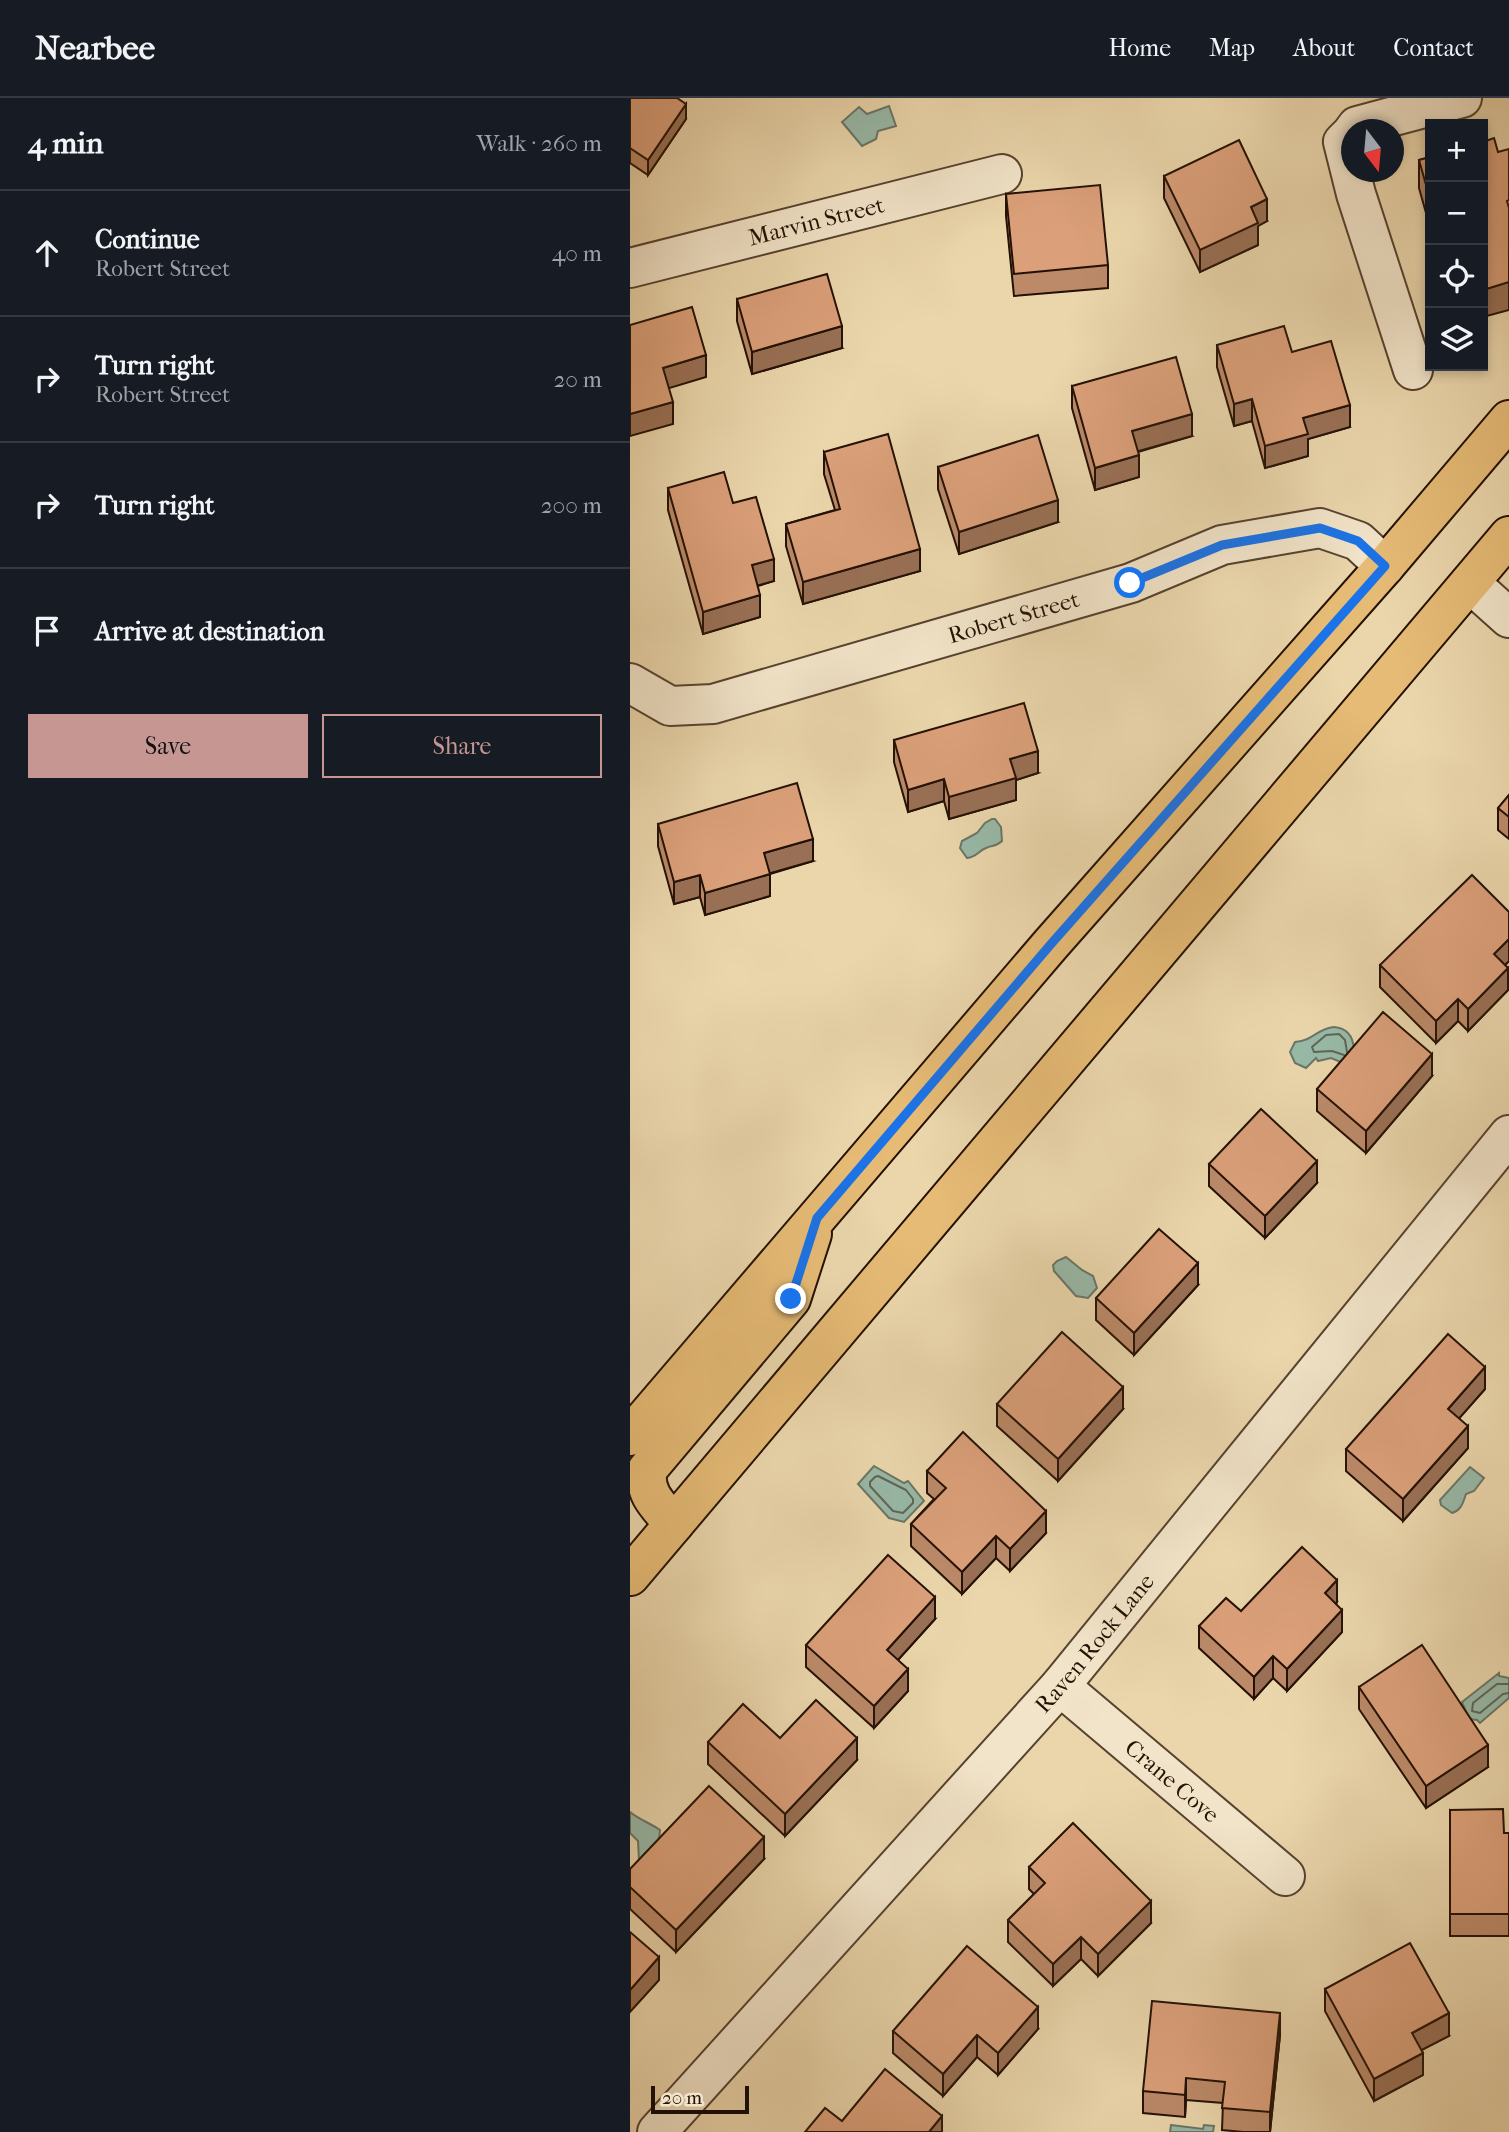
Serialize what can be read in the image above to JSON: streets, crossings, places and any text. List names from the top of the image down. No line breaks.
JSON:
{"streets":{"street":["Marvin Street","Robert Street","Raven Rock Lane","Crane Cove"]},"crossings":[["Raven Rock Lane","Crane Cove"]],"scale_bar":"20 m","north":"bottom","page":{"header":"Nearbee","nav":["Home","Map","About","Contact"],"heading":["4 min","Walk · 260 m"],"map_buttons":["+","−"],"list":[["Continue","Robert Street","40 m"],["Turn right","Robert Street","20 m"],["Turn right","200 m"],"Arrive at destination"],"buttons":["Save","Share"],"scale":"20 m"}}
